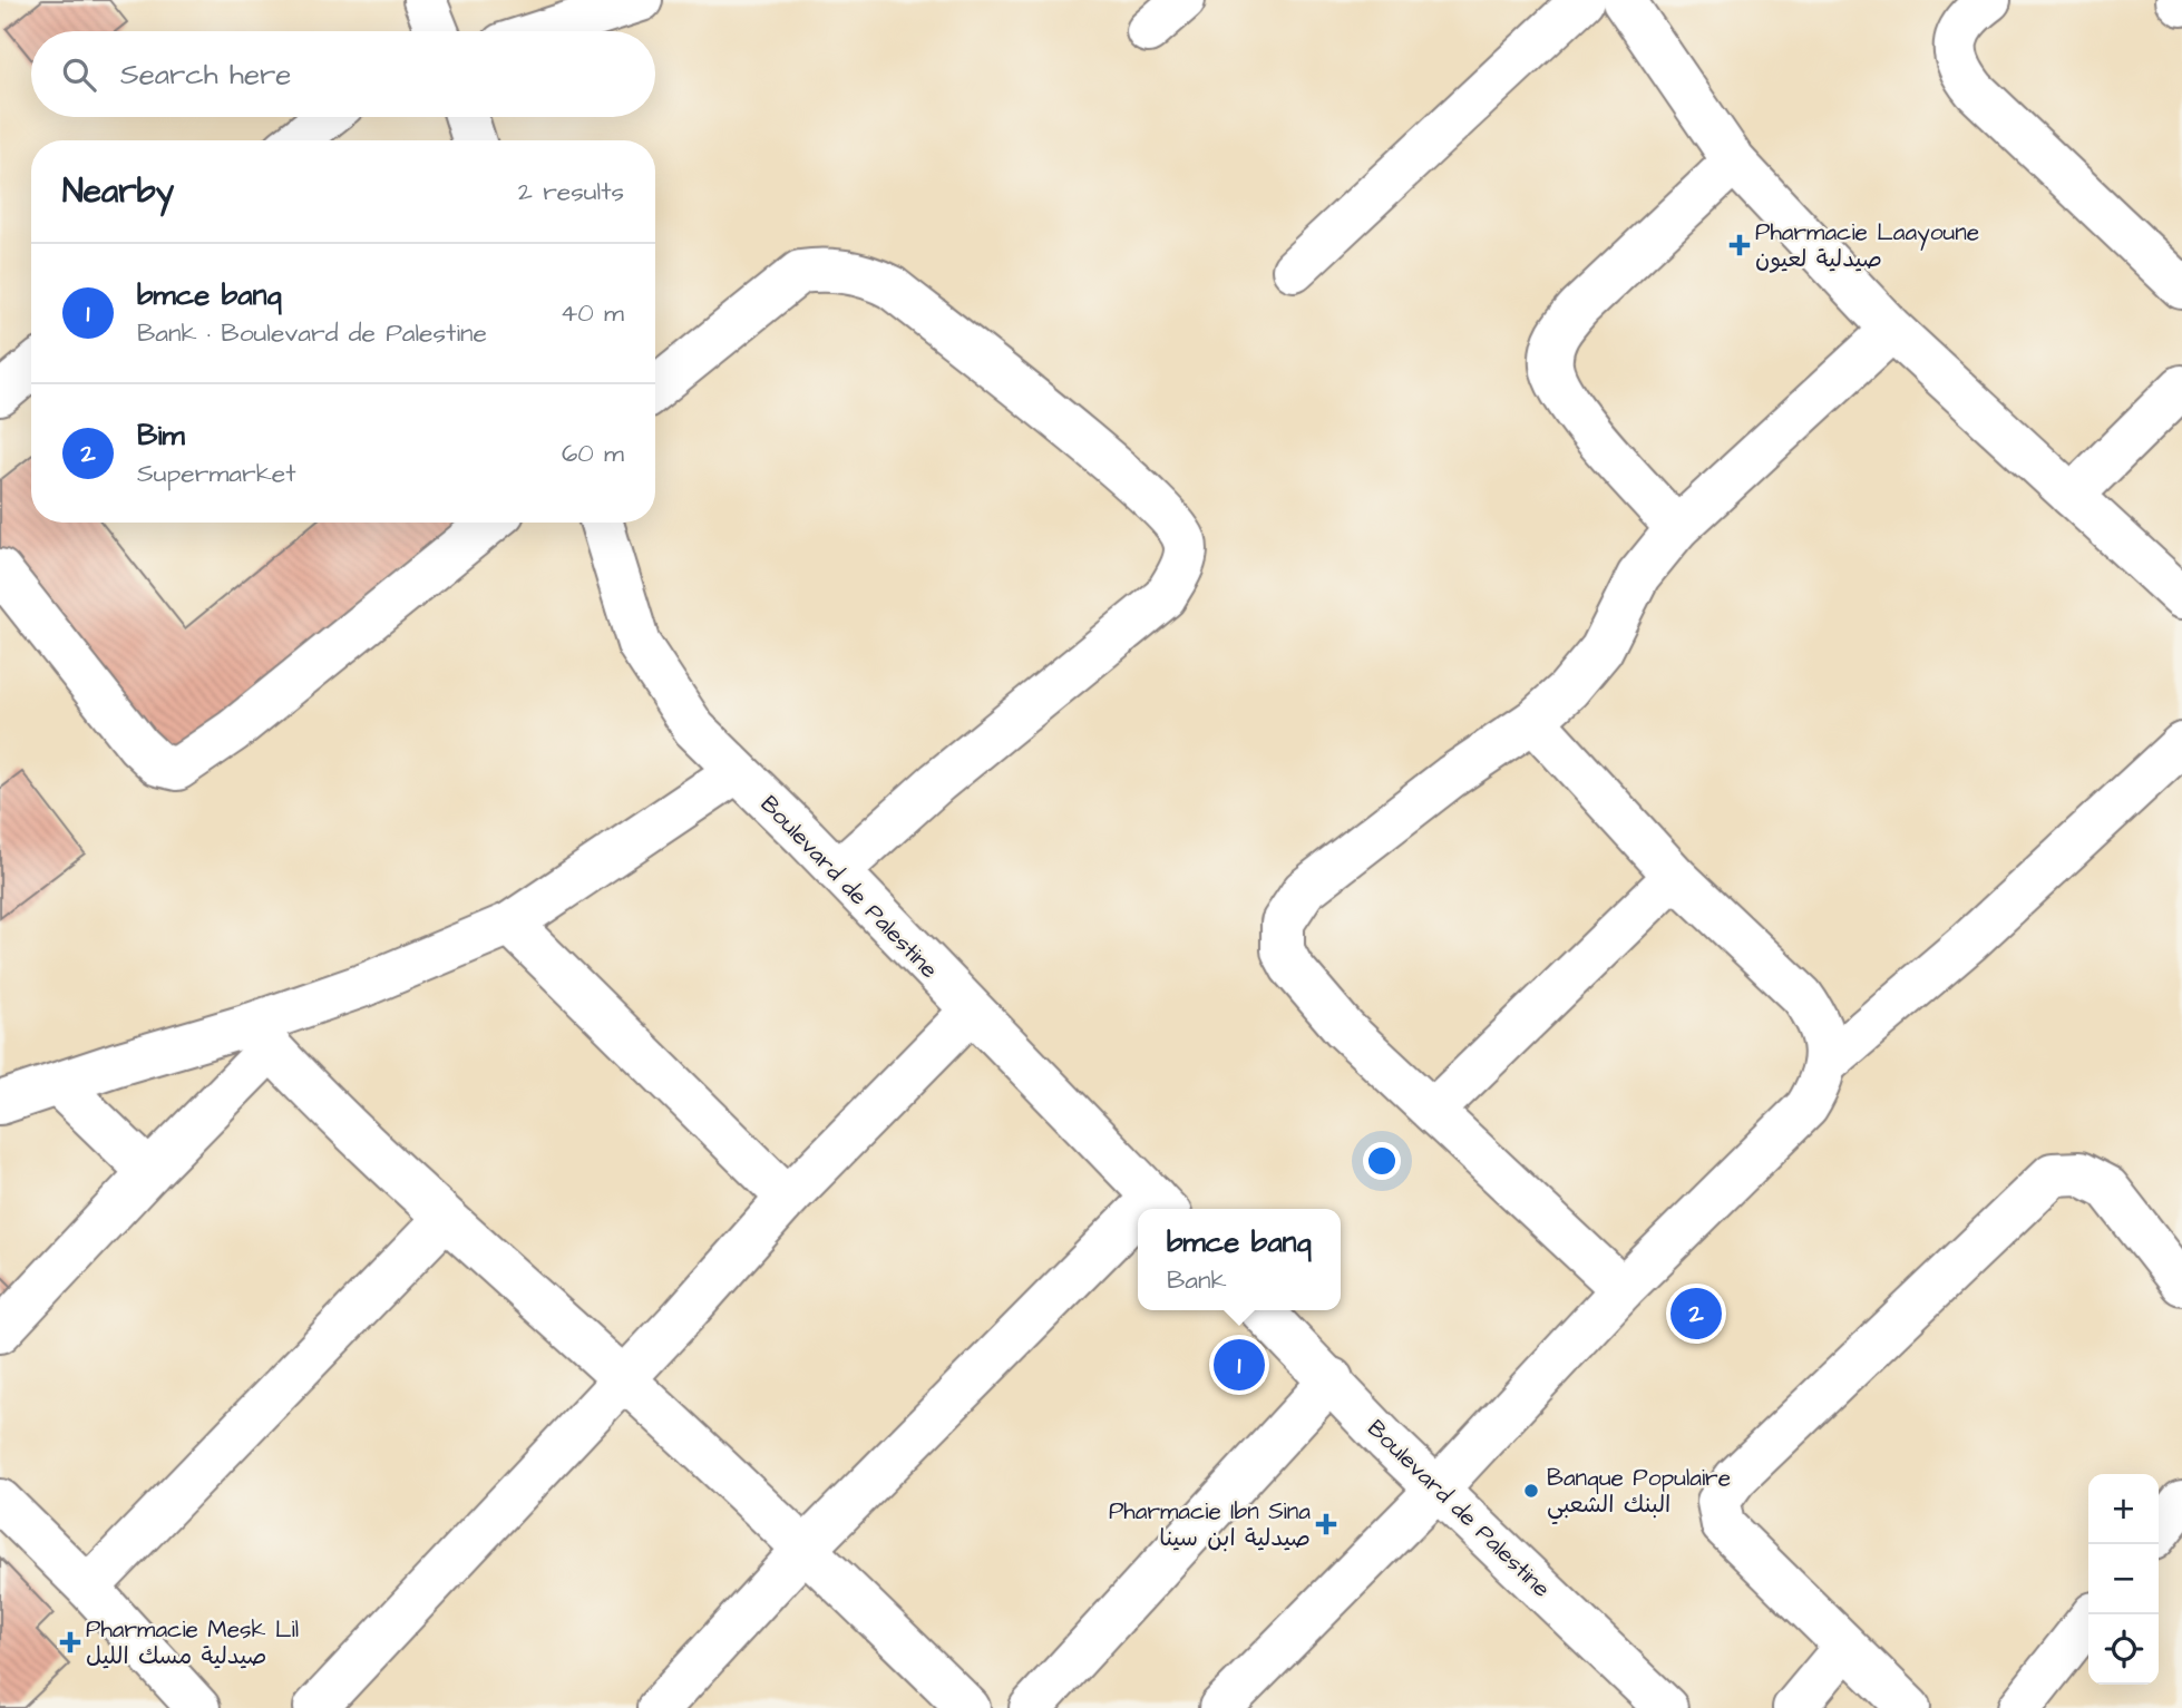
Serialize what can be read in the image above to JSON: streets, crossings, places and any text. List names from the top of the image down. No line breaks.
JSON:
{"streets":{"street":["Boulevard de Palestine"]},"places":{"health":["Pharmacie Laayoune صيدلية لعيون","Pharmacie Ibn Sina صيدلية ابن سينا","Pharmacie Mesk Lil صيدلية مسك الليل"],"other":["Banque Populaire البنك الشعبي"]},"page":{"search":"Search here","heading":["Nearby","2 results"],"list":[{"mark":"1","name":"bmce banq","note":"Bank · Boulevard de Palestine","value":"40 m"},{"mark":"2","name":"Bim","note":"Supermarket","value":"60 m"}],"popup":["bmce banq","Bank"],"pins":["2","1"],"map_buttons":["+","−"]}}
